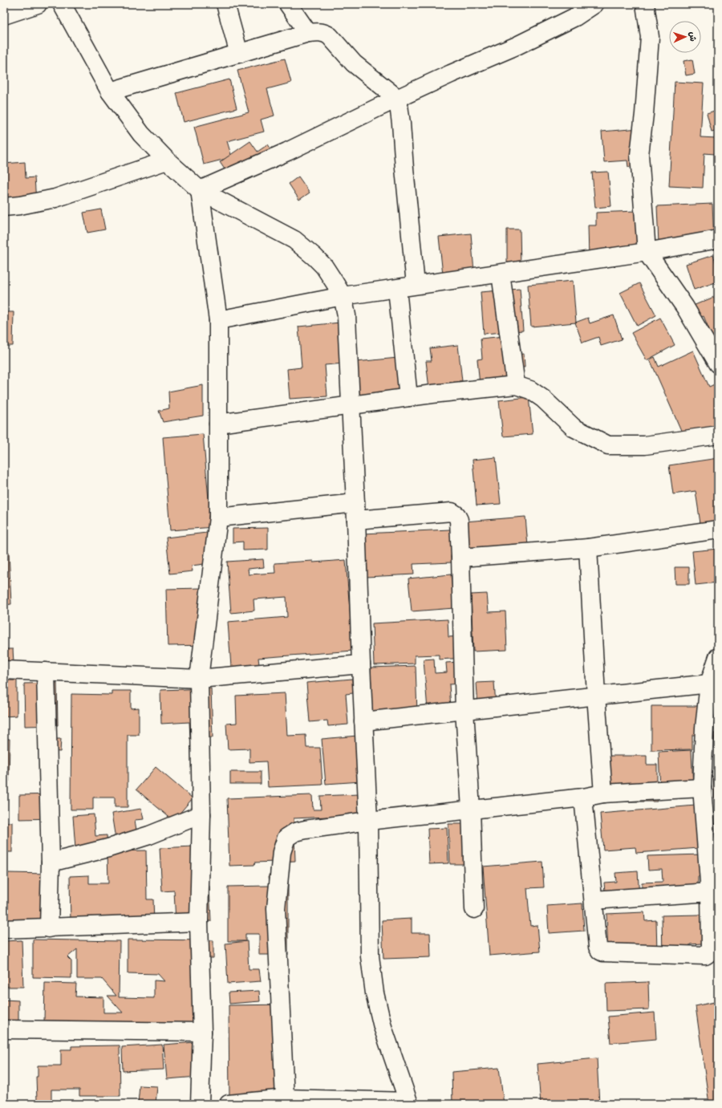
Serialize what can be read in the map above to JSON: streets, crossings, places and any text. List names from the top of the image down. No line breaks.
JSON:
{"north":"right"}
